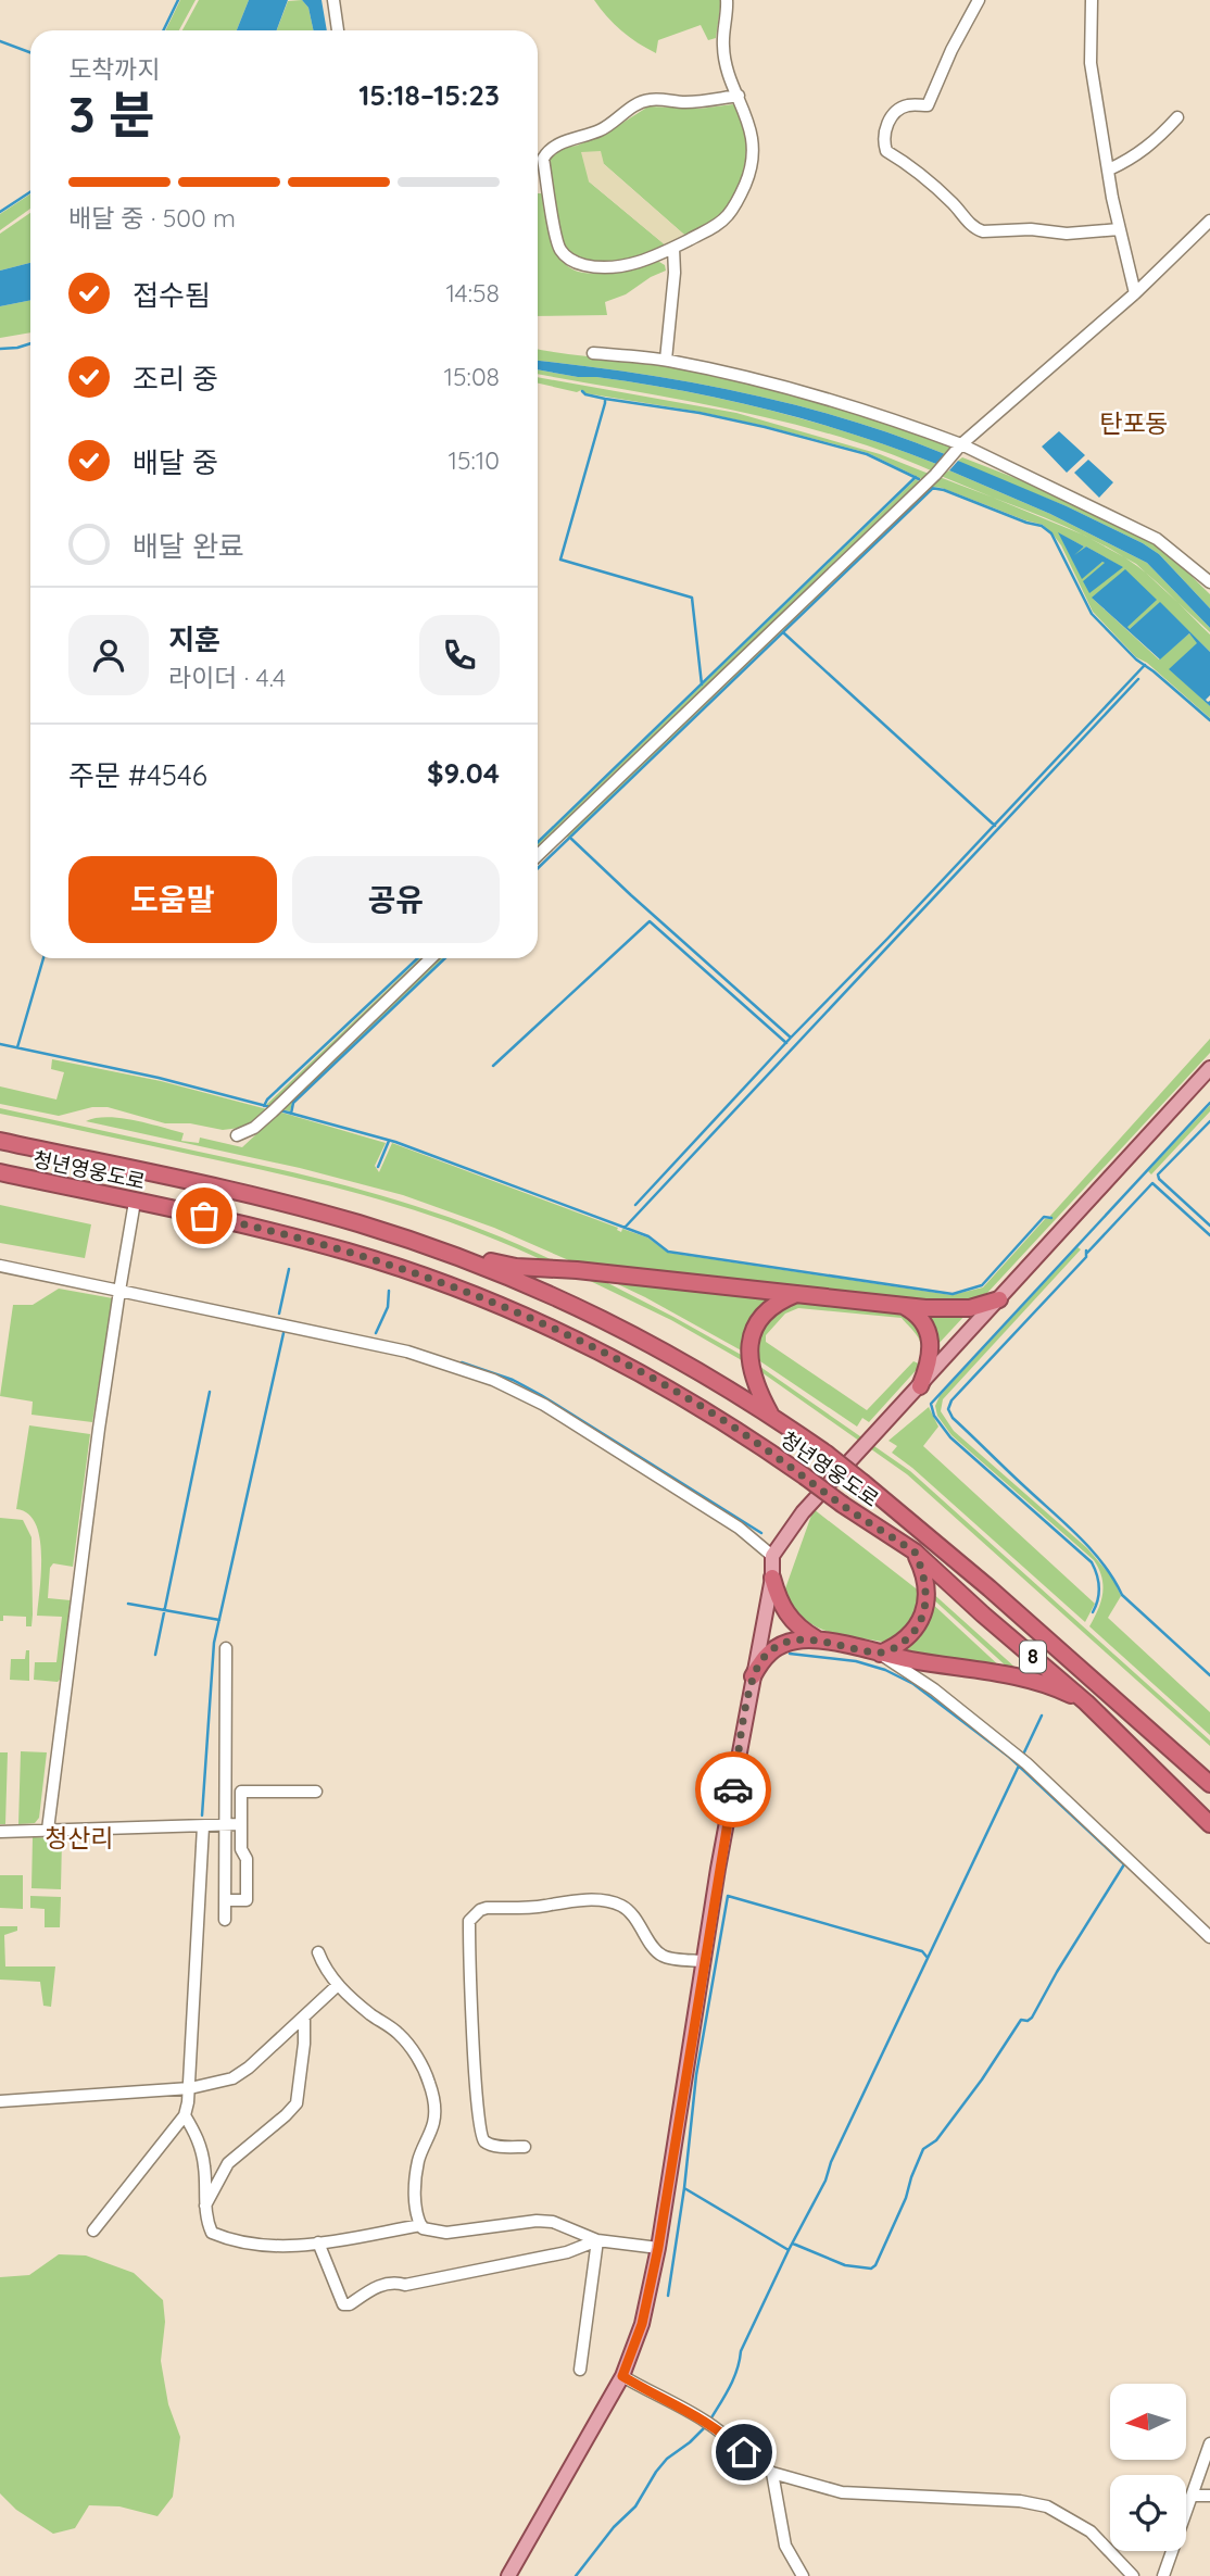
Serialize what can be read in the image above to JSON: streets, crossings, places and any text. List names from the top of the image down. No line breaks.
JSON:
{"streets":{"highway":["청년영웅도로","8"]},"districts":["탄포동","청산리"],"north":"left","page":{"heading":["3 분","도착까지","15:18–15:23"],"panel":["지훈","라이더 · 4.4","주문 #4546","$9.04"],"bar":"배달 중 · 500 m","list":[["접수됨","14:58"],["조리 중","15:08"],["배달 중","15:10"],"배달 완료"],"buttons":["도움말","공유"]}}
